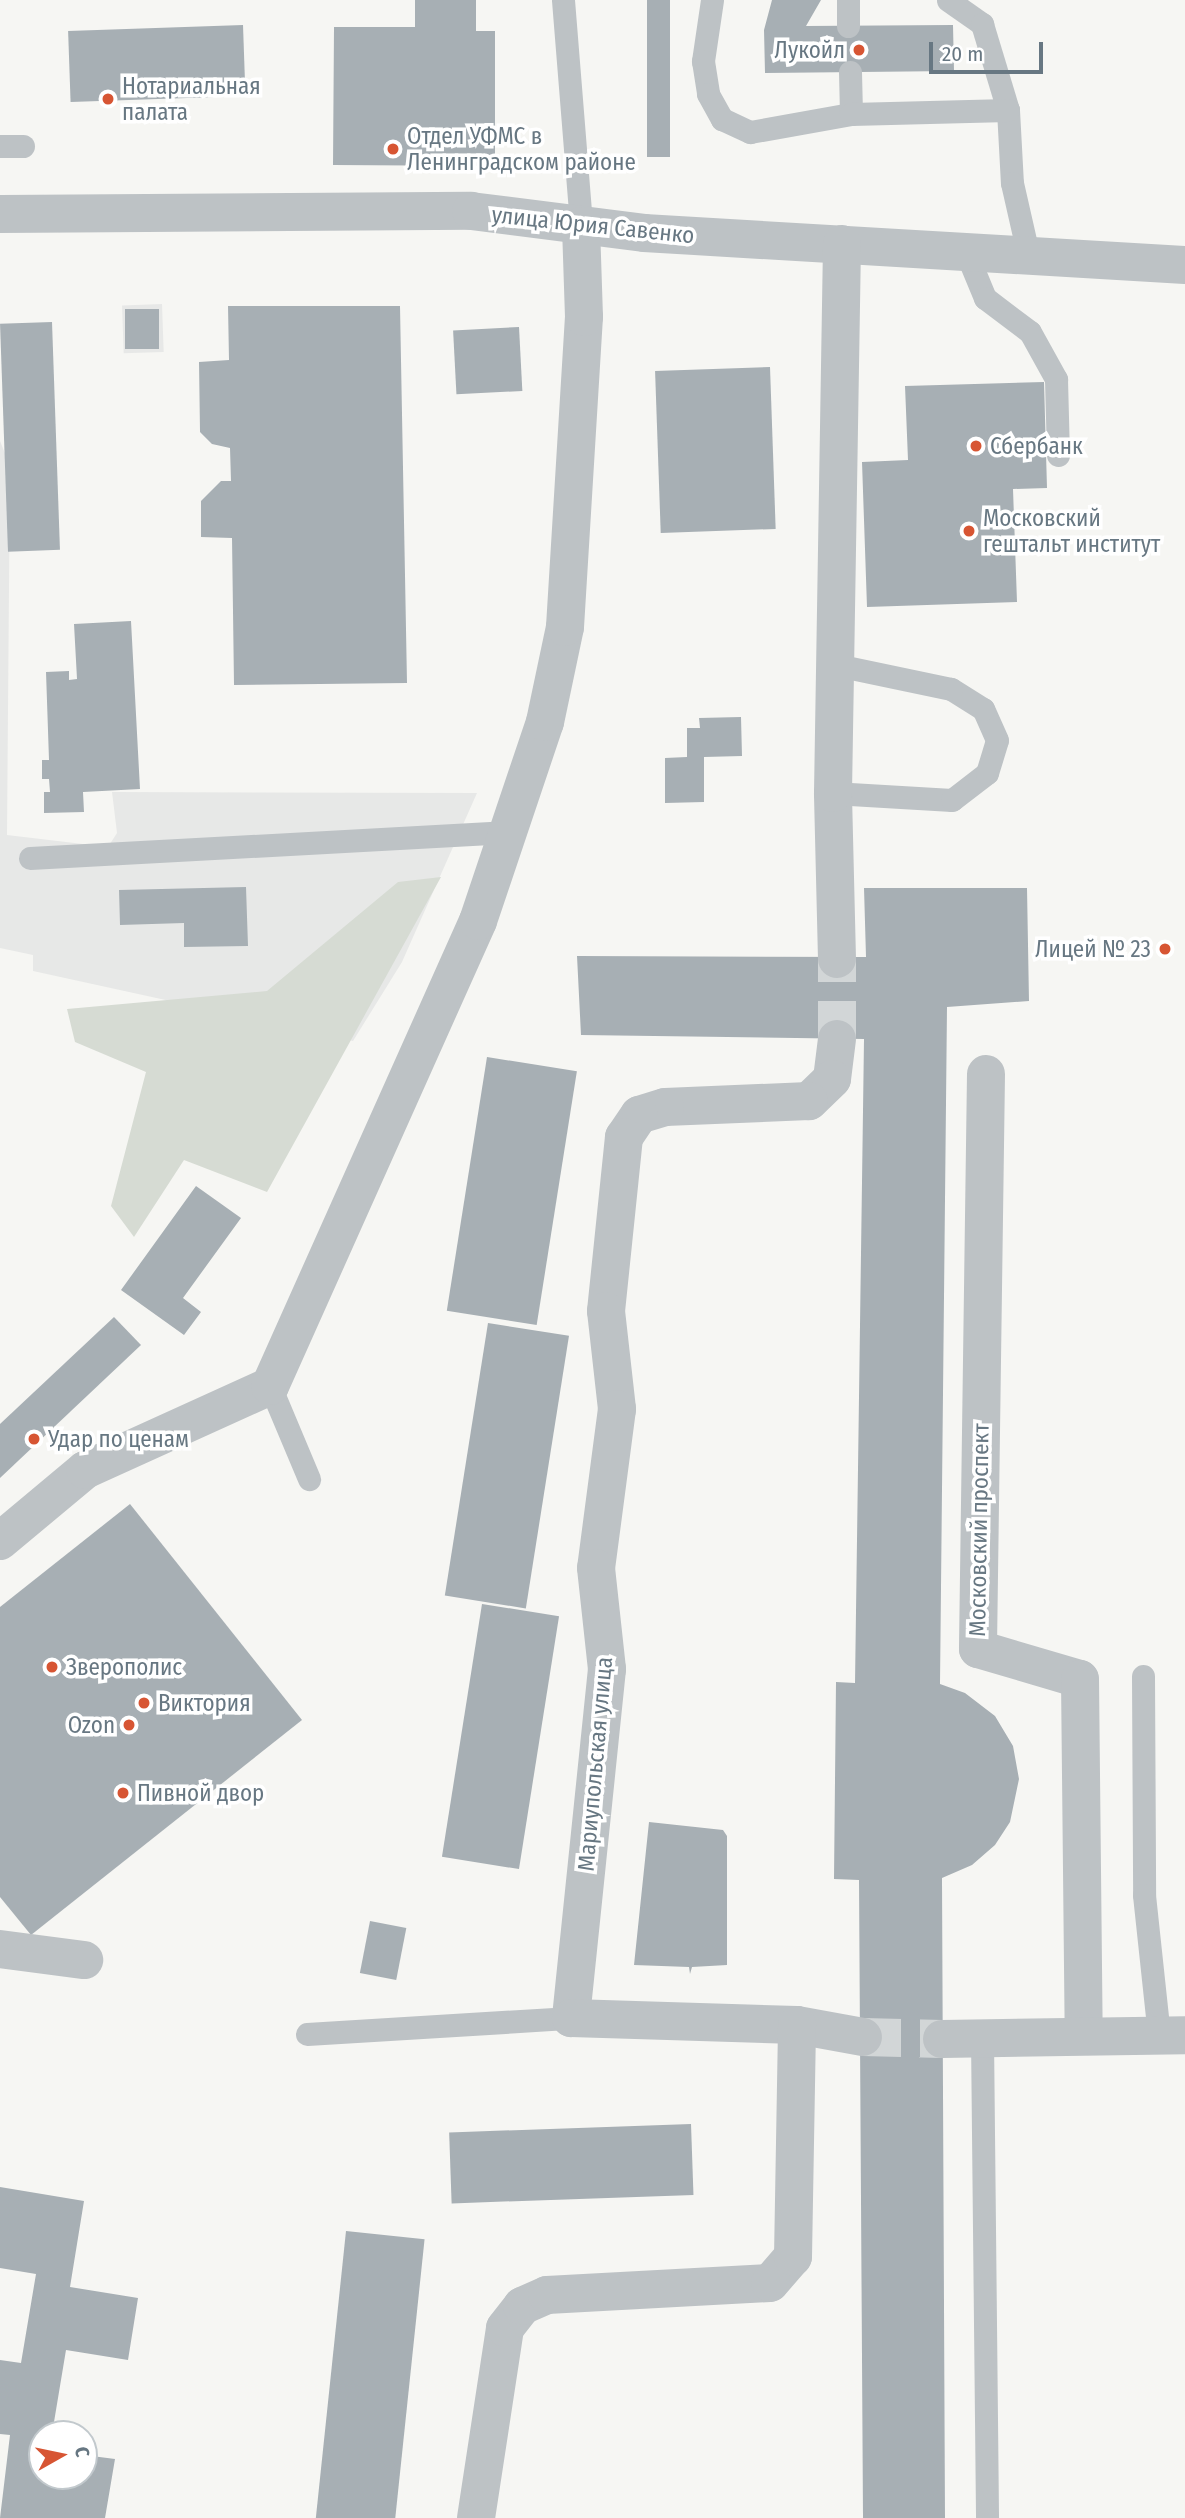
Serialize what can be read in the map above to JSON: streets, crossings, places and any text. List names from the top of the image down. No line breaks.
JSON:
{"streets":{"street":["улица Юрия Савенко","Московский проспект","Мариупольская улица"]},"places":["Лукойл","Нотариальная палата","Отдел УФМС в Ленинградском районе","Сбербанк","Московский гештальт институт","Лицей № 23","Удар по ценам","Зверополис","Виктория","Ozon","Пивной двор"],"scale_bar":"20 m","north":"right"}
